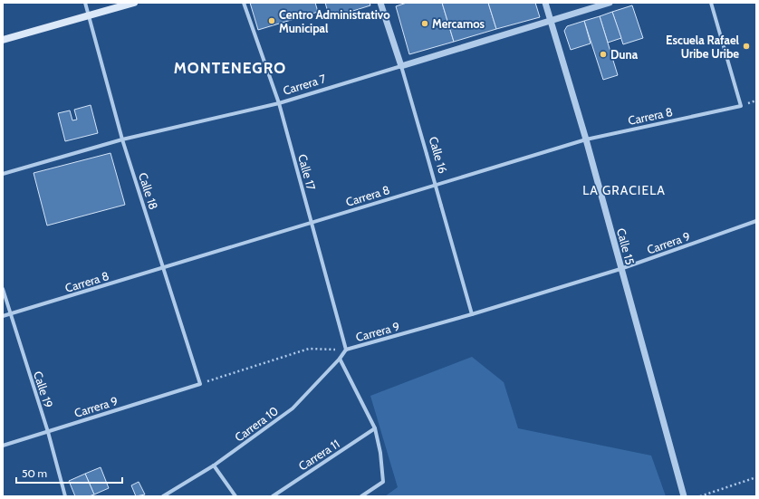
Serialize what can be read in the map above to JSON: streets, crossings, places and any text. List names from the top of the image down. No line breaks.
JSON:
{"streets":{"street":["Carrera 7","Carrera 8","Calle 16","Calle 17","Calle 18","Carrera 9","Calle 15","Calle 19","Carrera 10","Carrera 11"]},"crossings":[["Carrera 7","Calle 16"],["Carrera 7","Calle 17"],["Carrera 7","Calle 18"],["Carrera 7","Calle 15"],["Carrera 8","Calle 17"],["Carrera 8","Calle 18"],["Carrera 8","Calle 15"],["Carrera 8","Calle 19"],["Calle 16","Carrera 9"],["Calle 17","Carrera 9"],["Calle 17","Carrera 10"],["Calle 18","Carrera 9"],["Carrera 9","Calle 15"],["Carrera 9","Calle 19"],["Carrera 9","Carrera 10"]],"districts":["MONTENEGRO","LA GRACIELA"],"places":["Centro Administrativo Municipal","Mercamos","Escuela Rafael Uribe Uribe","Duna"],"scale_bar":"50 m"}
